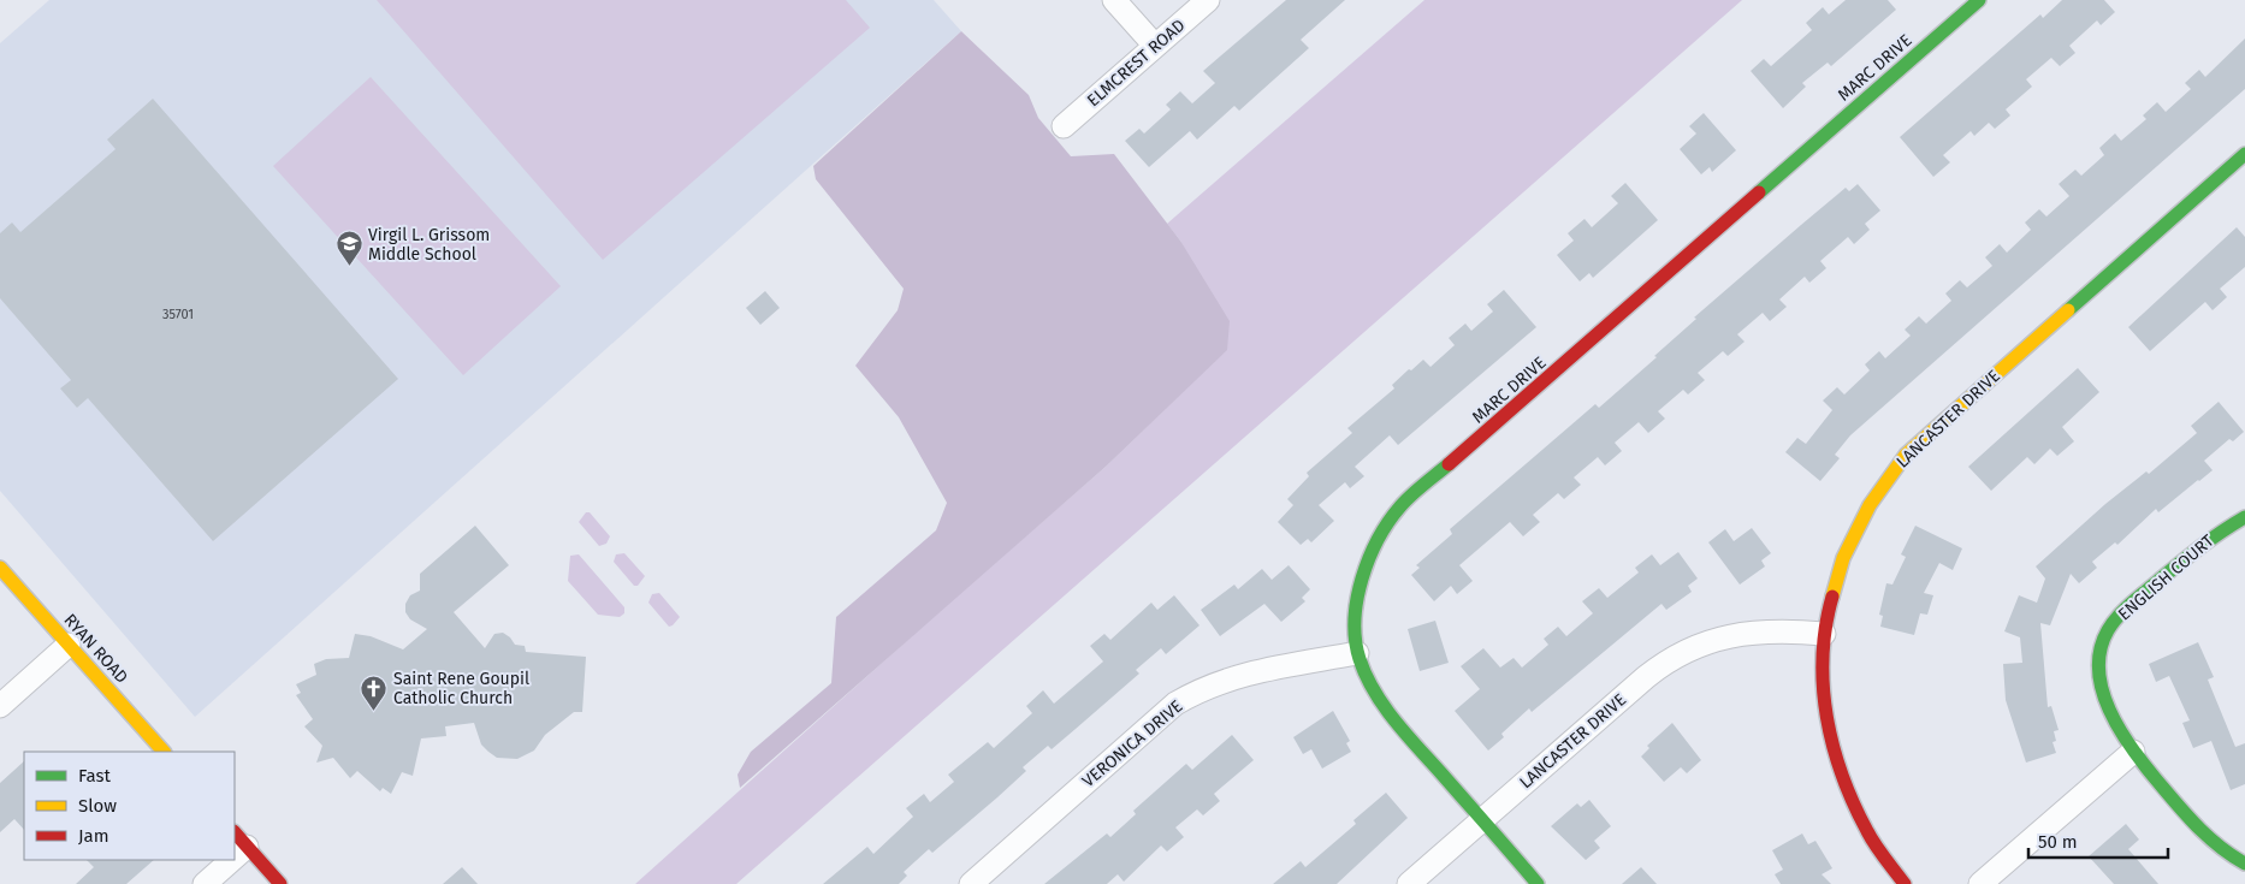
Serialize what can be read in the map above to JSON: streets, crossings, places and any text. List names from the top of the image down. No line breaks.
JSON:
{"streets":{"street":["ELMCREST ROAD","MARC DRIVE","LANCASTER DRIVE","ENGLISH COURT","RYAN ROAD","VERONICA DRIVE"]},"crossings":[["MARC DRIVE","LANCASTER DRIVE"],["MARC DRIVE","VERONICA DRIVE"]],"places":{"school or university":["Virgil L. Grissom Middle School"],"church":["Saint Rene Goupil Catholic Church"]},"house_numbers":["35701"],"legend":["Fast","Slow","Jam"],"scale_bar":"50 m"}
